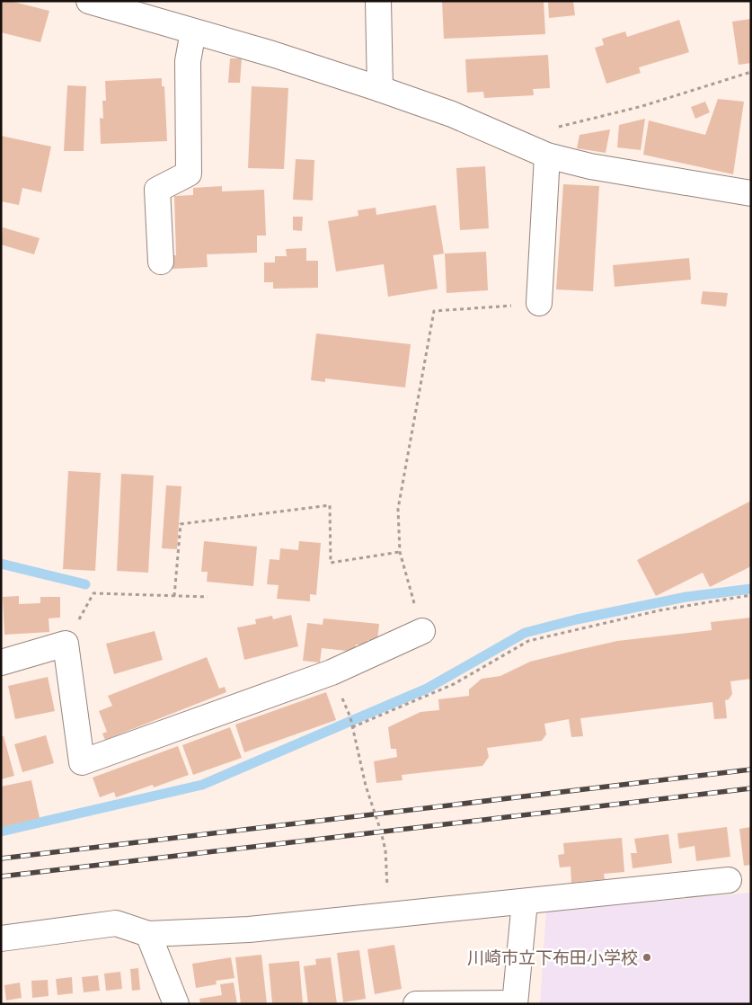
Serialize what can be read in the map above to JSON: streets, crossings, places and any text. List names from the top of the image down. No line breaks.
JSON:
{"places":["川崎市立下布田小学校"]}
